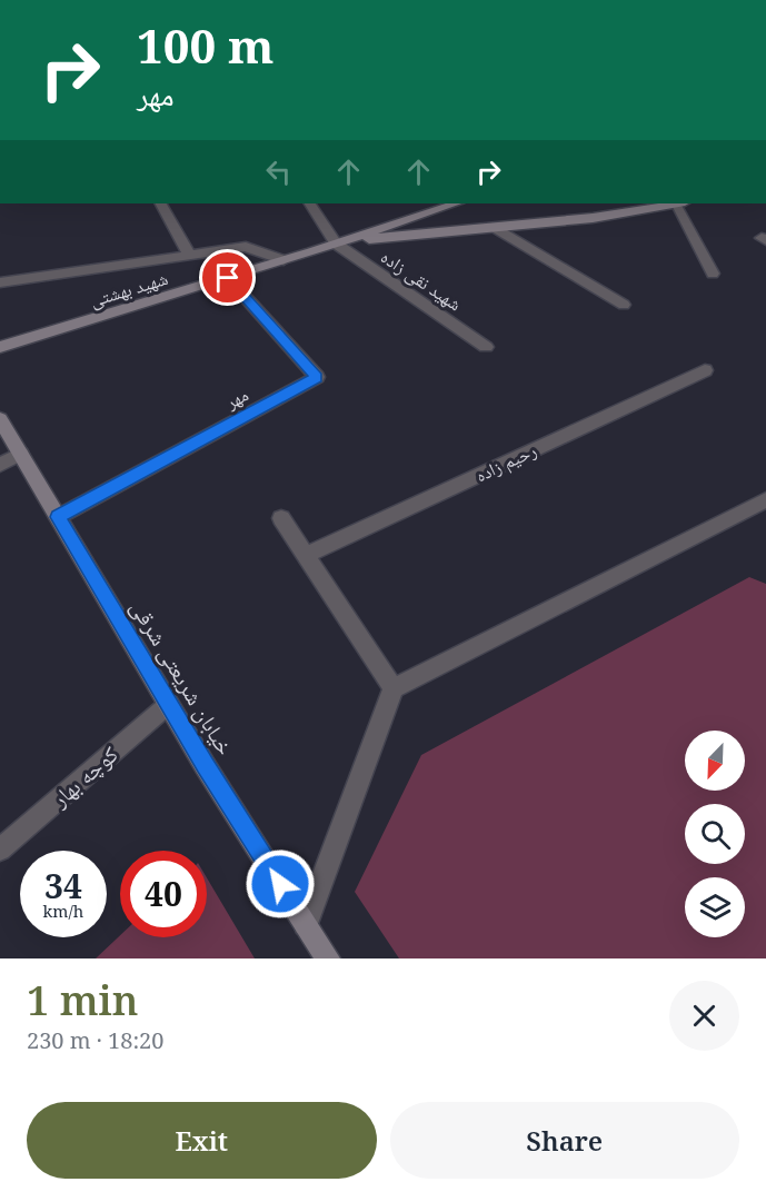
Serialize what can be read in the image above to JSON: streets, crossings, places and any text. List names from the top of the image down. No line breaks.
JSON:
{"streets":{"street":["شهید نقی زاده","شهید بهشتی","مهر","رحیم زاده","خیابان شریعتی شرقی","کوچه بهار"]},"crossings":[["شهید نقی زاده","شهید بهشتی"],["شهید بهشتی","مهر"],["مهر","خیابان شریعتی شرقی"],["خیابان شریعتی شرقی","کوچه بهار"]],"north":"bottom left","page":{"turn":["100 m","مهر"],"speed":"34 km/h","limit":"40","heading":["1 min","230 m · 18:20"],"buttons":["Exit","Share"]}}
